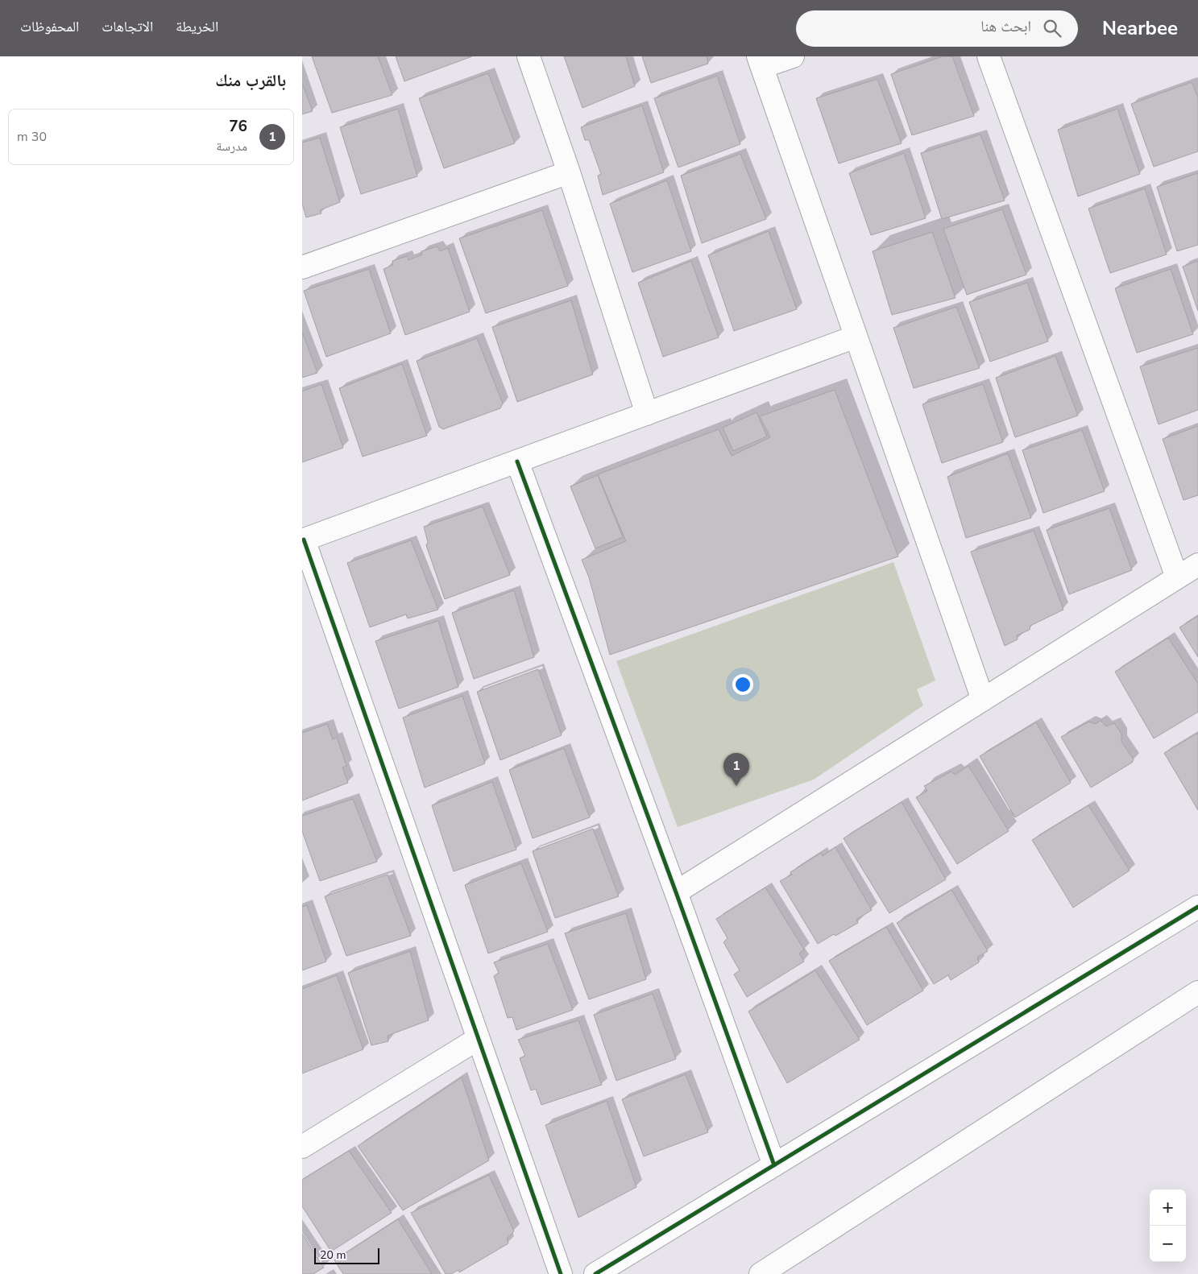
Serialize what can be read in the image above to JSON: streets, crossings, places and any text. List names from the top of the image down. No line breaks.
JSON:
{"scale_bar":"20 m","page":{"header":"Nearbee","search":"ابحث هنا","nav":["الخريطة","الاتجاهات","المحفوظات"],"heading":"بالقرب منك","list":[{"mark":"1","name":"76","note":"مدرسة","value":"30 m"}],"pins":"1","map_buttons":["+","−"],"scale":"20 m"}}
